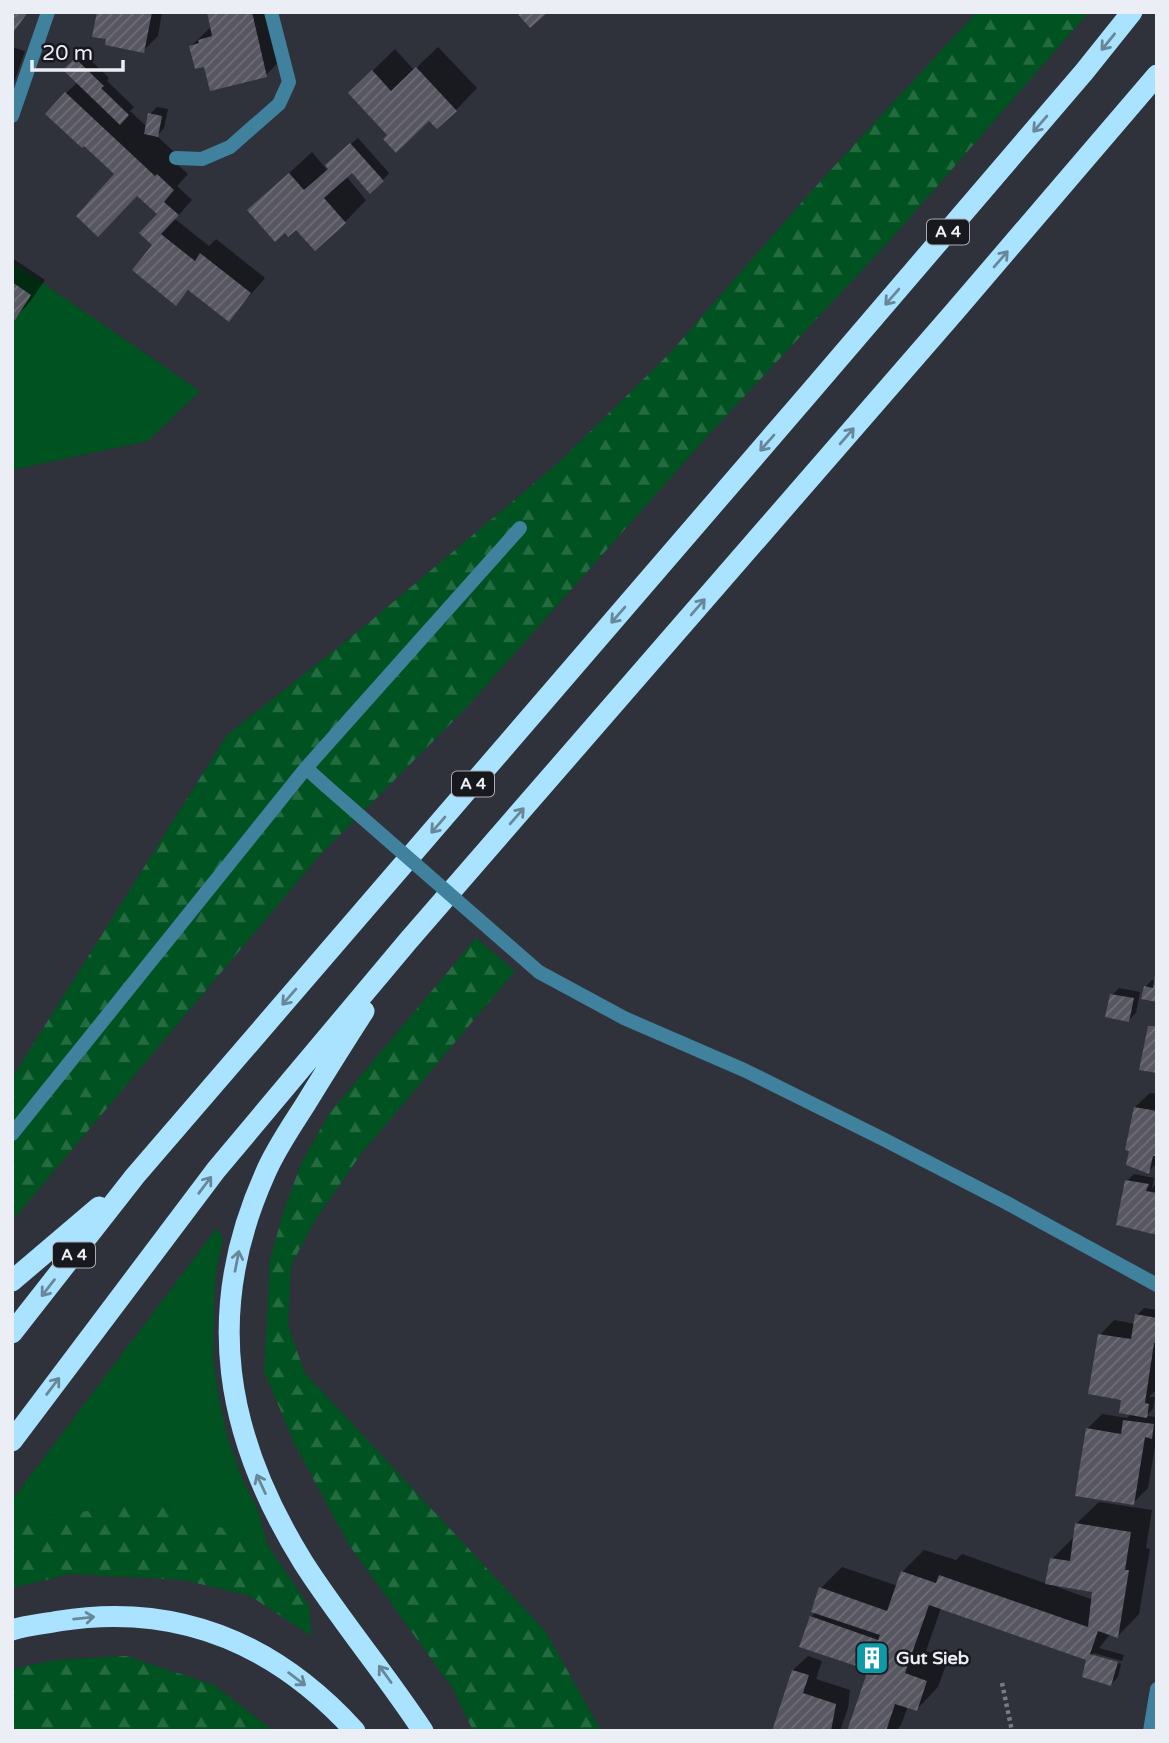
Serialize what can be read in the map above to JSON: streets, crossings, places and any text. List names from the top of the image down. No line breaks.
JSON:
{"streets":{"highway":["A 4"]},"places":{"building":["Gut Sieb"]},"scale_bar":"20 m"}
